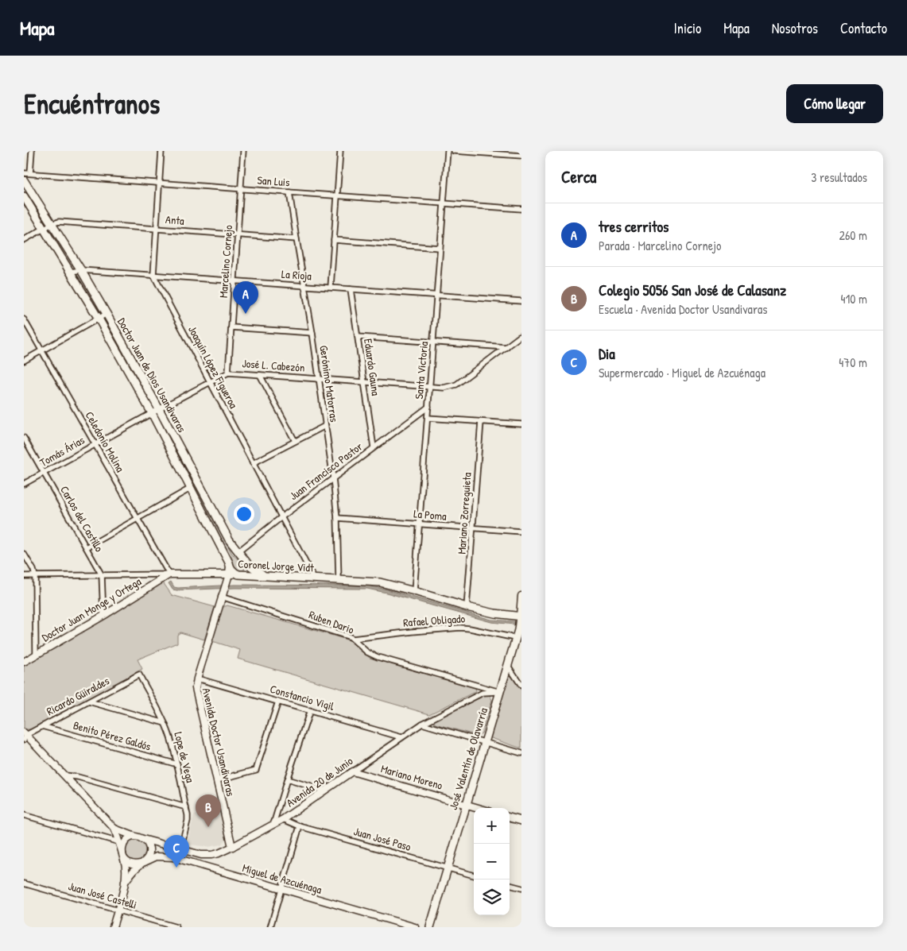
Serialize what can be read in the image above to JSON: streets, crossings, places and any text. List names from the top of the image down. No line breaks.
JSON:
{"streets":{"main road":["Doctor Juan de Dios Usandivaras","Coronel Jorge Vidt","José Valentín de Olavarría","Mariano Moreno"],"street":["San Luis","Anta","Marcelino Cornejo","La Rioja","José L. Cabezón","Joaquín López Figueroa","Eduardo Gauna","Santa Victoria","Gerónimo Matorras","Celedonio Molina","Tomás Árias","Juan Francisco Pastor","Mariano Zorreguieta","La Poma","Carlos del Castillo","Doctor Juan Monge y Ortega","Rafael Obligado","Ruben Dario","Ricardo Güiraldes","Constancio Vigil","Benito Pérez Galdós","Avenida Doctor Usandivaras","Lope de Vega","Avenida 20 de Junio","Juan José Paso","Miguel de Azcuénaga","Juan José Castelli"]},"crossings":[["San Luis","Marcelino Cornejo"],["San Luis","Santa Victoria"],["San Luis","Gerónimo Matorras"],["Anta","Marcelino Cornejo"],["Anta","Doctor Juan de Dios Usandivaras"],["Anta","Gerónimo Matorras"],["Marcelino Cornejo","La Rioja"],["Marcelino Cornejo","José L. Cabezón"],["La Rioja","Joaquín López Figueroa"],["La Rioja","Eduardo Gauna"],["La Rioja","Santa Victoria"],["La Rioja","Doctor Juan de Dios Usandivaras"],["La Rioja","Gerónimo Matorras"],["José L. Cabezón","Joaquín López Figueroa"],["José L. Cabezón","Eduardo Gauna"],["José L. Cabezón","Santa Victoria"],["José L. Cabezón","Doctor Juan de Dios Usandivaras"],["José L. Cabezón","Gerónimo Matorras"],["José L. Cabezón","Tomás Árias"],["Joaquín López Figueroa","Juan Francisco Pastor"],["Joaquín López Figueroa","Coronel Jorge Vidt"],["Eduardo Gauna","Juan Francisco Pastor"],["Santa Victoria","Juan Francisco Pastor"],["Santa Victoria","La Poma"],["Santa Victoria","Coronel Jorge Vidt"],["Doctor Juan de Dios Usandivaras","Tomás Árias"],["Doctor Juan de Dios Usandivaras","Juan Francisco Pastor"],["Doctor Juan de Dios Usandivaras","Coronel Jorge Vidt"],["Gerónimo Matorras","Juan Francisco Pastor"],["Gerónimo Matorras","La Poma"],["Gerónimo Matorras","Coronel Jorge Vidt"],["Celedonio Molina","Tomás Árias"],["Celedonio Molina","Coronel Jorge Vidt"],["Celedonio Molina","Doctor Juan Monge y Ortega"],["Tomás Árias","Carlos del Castillo"],["Mariano Zorreguieta","La Poma"],["Mariano Zorreguieta","Coronel Jorge Vidt"],["Carlos del Castillo","Coronel Jorge Vidt"],["Carlos del Castillo","Doctor Juan Monge y Ortega"],["Coronel Jorge Vidt","Doctor Juan Monge y Ortega"],["Coronel Jorge Vidt","Avenida Doctor Usandivaras"],["Coronel Jorge Vidt","José Valentín de Olavarría"],["Rafael Obligado","Ruben Dario"],["Rafael Obligado","José Valentín de Olavarría"],["Ruben Dario","Avenida Doctor Usandivaras"],["Ruben Dario","José Valentín de Olavarría"],["Ruben Dario","Avenida 20 de Junio"],["Ricardo Güiraldes","Benito Pérez Galdós"],["Ricardo Güiraldes","Lope de Vega"],["Constancio Vigil","Avenida Doctor Usandivaras"],["Constancio Vigil","Avenida 20 de Junio"],["Benito Pérez Galdós","Lope de Vega"],["Avenida Doctor Usandivaras","Avenida 20 de Junio"],["Lope de Vega","Avenida 20 de Junio"],["José Valentín de Olavarría","Mariano Moreno"],["José Valentín de Olavarría","Avenida 20 de Junio"],["José Valentín de Olavarría","Juan José Paso"],["Mariano Moreno","Avenida 20 de Junio"],["Avenida 20 de Junio","Juan José Paso"],["Avenida 20 de Junio","Miguel de Azcuénaga"]],"page":{"header":"Mapa","nav":["Inicio","Mapa","Nosotros","Contacto"],"buttons":"Cómo llegar","title":"Encuéntranos","heading":["Cerca","3 resultados"],"list":[{"mark":"A","name":"tres cerritos","note":"Parada · Marcelino Cornejo","value":"260 m"},{"mark":"B","name":"Colegio 5056 San José de Calasanz","note":"Escuela · Avenida Doctor Usandivaras","value":"410 m"},{"mark":"C","name":"Dia","note":"Supermercado · Miguel de Azcuénaga","value":"470 m"}],"pins":["A","B","C"],"map_buttons":["+","−"]}}
